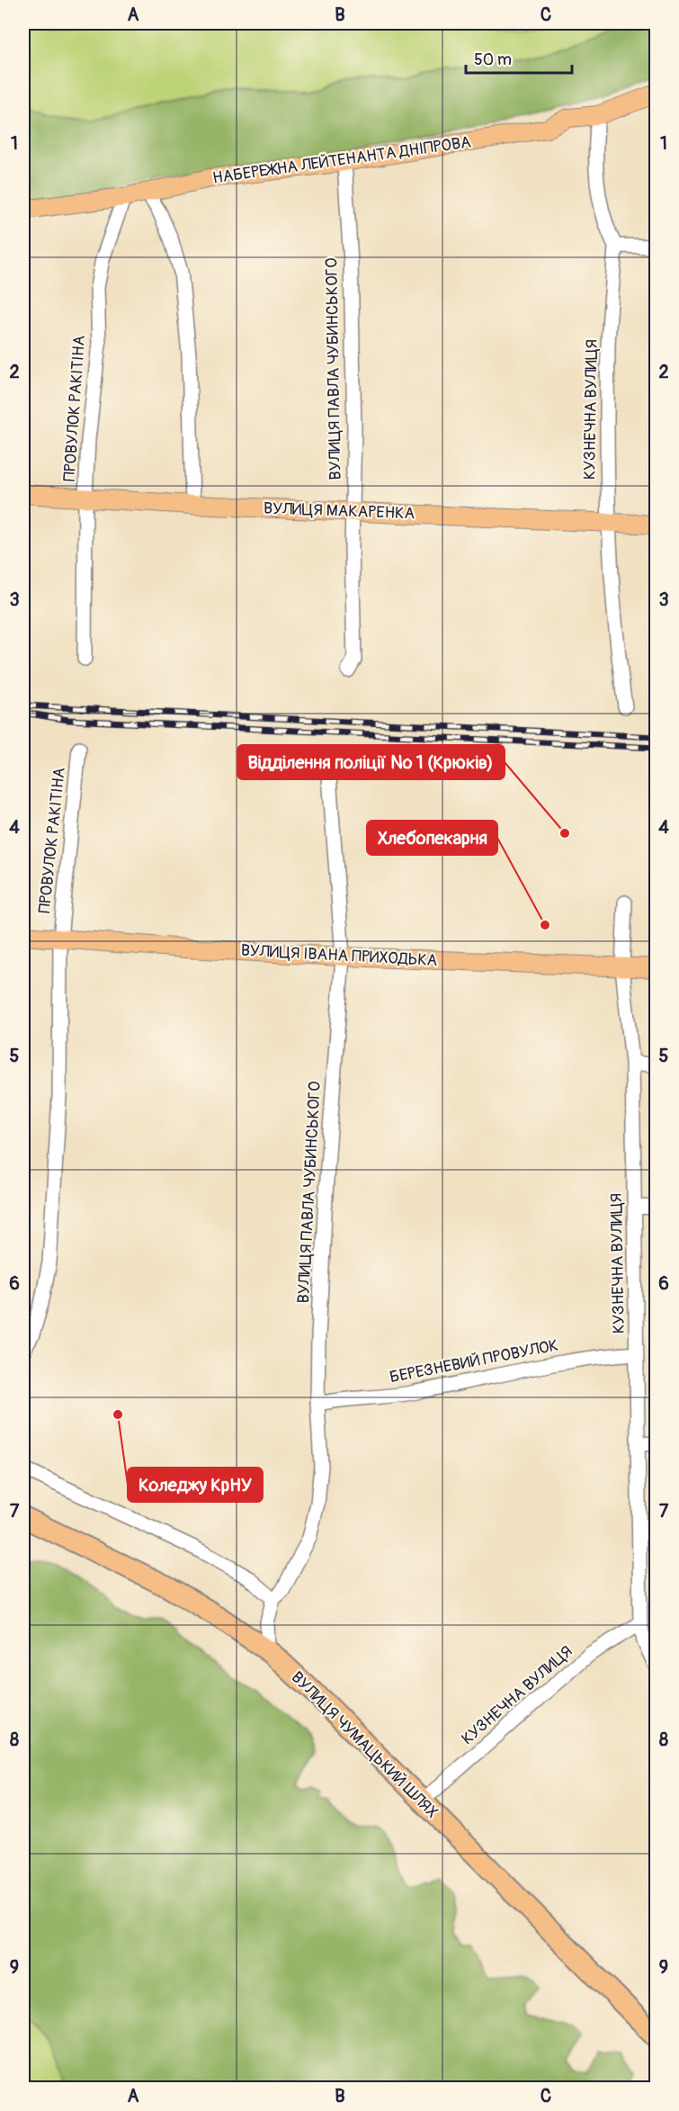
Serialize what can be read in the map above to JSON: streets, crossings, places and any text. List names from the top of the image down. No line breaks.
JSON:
{"streets":{"highway":["ВУЛИЦЯ ЧУМАЦЬКИЙ ШЛЯХ"],"main road":["НАБЕРЕЖНА ЛЕЙТЕНАНТА ДНІПРОВА","ВУЛИЦЯ МАКАРЕНКА","ВУЛИЦЯ ІВАНА ПРИХОДЬКА"],"street":["ВУЛИЦЯ ПАВЛА ЧУБИНСЬКОГО","ПРОВУЛОК РАКІТІНА","КУЗНЕЧНА ВУЛИЦЯ","БЕРЕЗНЕВИЙ ПРОВУЛОК"]},"crossings":[["НАБЕРЕЖНА ЛЕЙТЕНАНТА ДНІПРОВА","ВУЛИЦЯ ПАВЛА ЧУБИНСЬКОГО"],["НАБЕРЕЖНА ЛЕЙТЕНАНТА ДНІПРОВА","ПРОВУЛОК РАКІТІНА"],["НАБЕРЕЖНА ЛЕЙТЕНАНТА ДНІПРОВА","КУЗНЕЧНА ВУЛИЦЯ"],["ВУЛИЦЯ ПАВЛА ЧУБИНСЬКОГО","ВУЛИЦЯ МАКАРЕНКА"],["ВУЛИЦЯ ПАВЛА ЧУБИНСЬКОГО","ВУЛИЦЯ ІВАНА ПРИХОДЬКА"],["ВУЛИЦЯ ПАВЛА ЧУБИНСЬКОГО","БЕРЕЗНЕВИЙ ПРОВУЛОК"],["ПРОВУЛОК РАКІТІНА","ВУЛИЦЯ МАКАРЕНКА"],["ПРОВУЛОК РАКІТІНА","ВУЛИЦЯ ІВАНА ПРИХОДЬКА"],["КУЗНЕЧНА ВУЛИЦЯ","ВУЛИЦЯ МАКАРЕНКА"],["КУЗНЕЧНА ВУЛИЦЯ","ВУЛИЦЯ ІВАНА ПРИХОДЬКА"],["КУЗНЕЧНА ВУЛИЦЯ","БЕРЕЗНЕВИЙ ПРОВУЛОК"],["КУЗНЕЧНА ВУЛИЦЯ","ВУЛИЦЯ ЧУМАЦЬКИЙ ШЛЯХ"]],"places":["Відділення поліції № 1 (Крюків)","Хлебопекарня","Коледжу КрНУ"],"scale_bar":"50 m","grid":{"columns":["A","B","C"],"rows":["1","2","3","4","5","6","7","8","9"]}}
